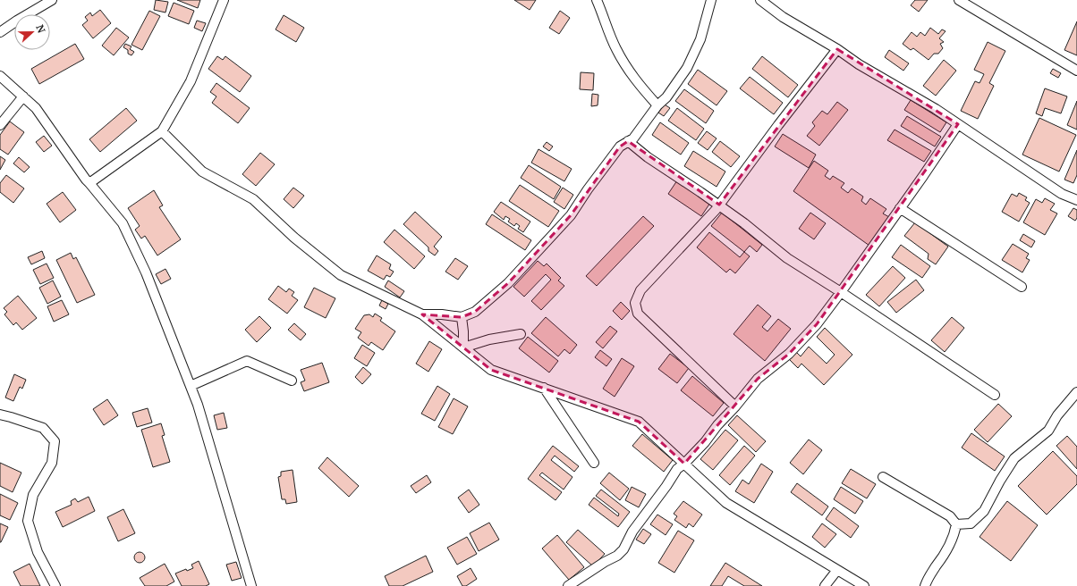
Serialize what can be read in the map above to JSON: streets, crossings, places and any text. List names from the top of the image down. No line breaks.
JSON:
{"north":"right"}
